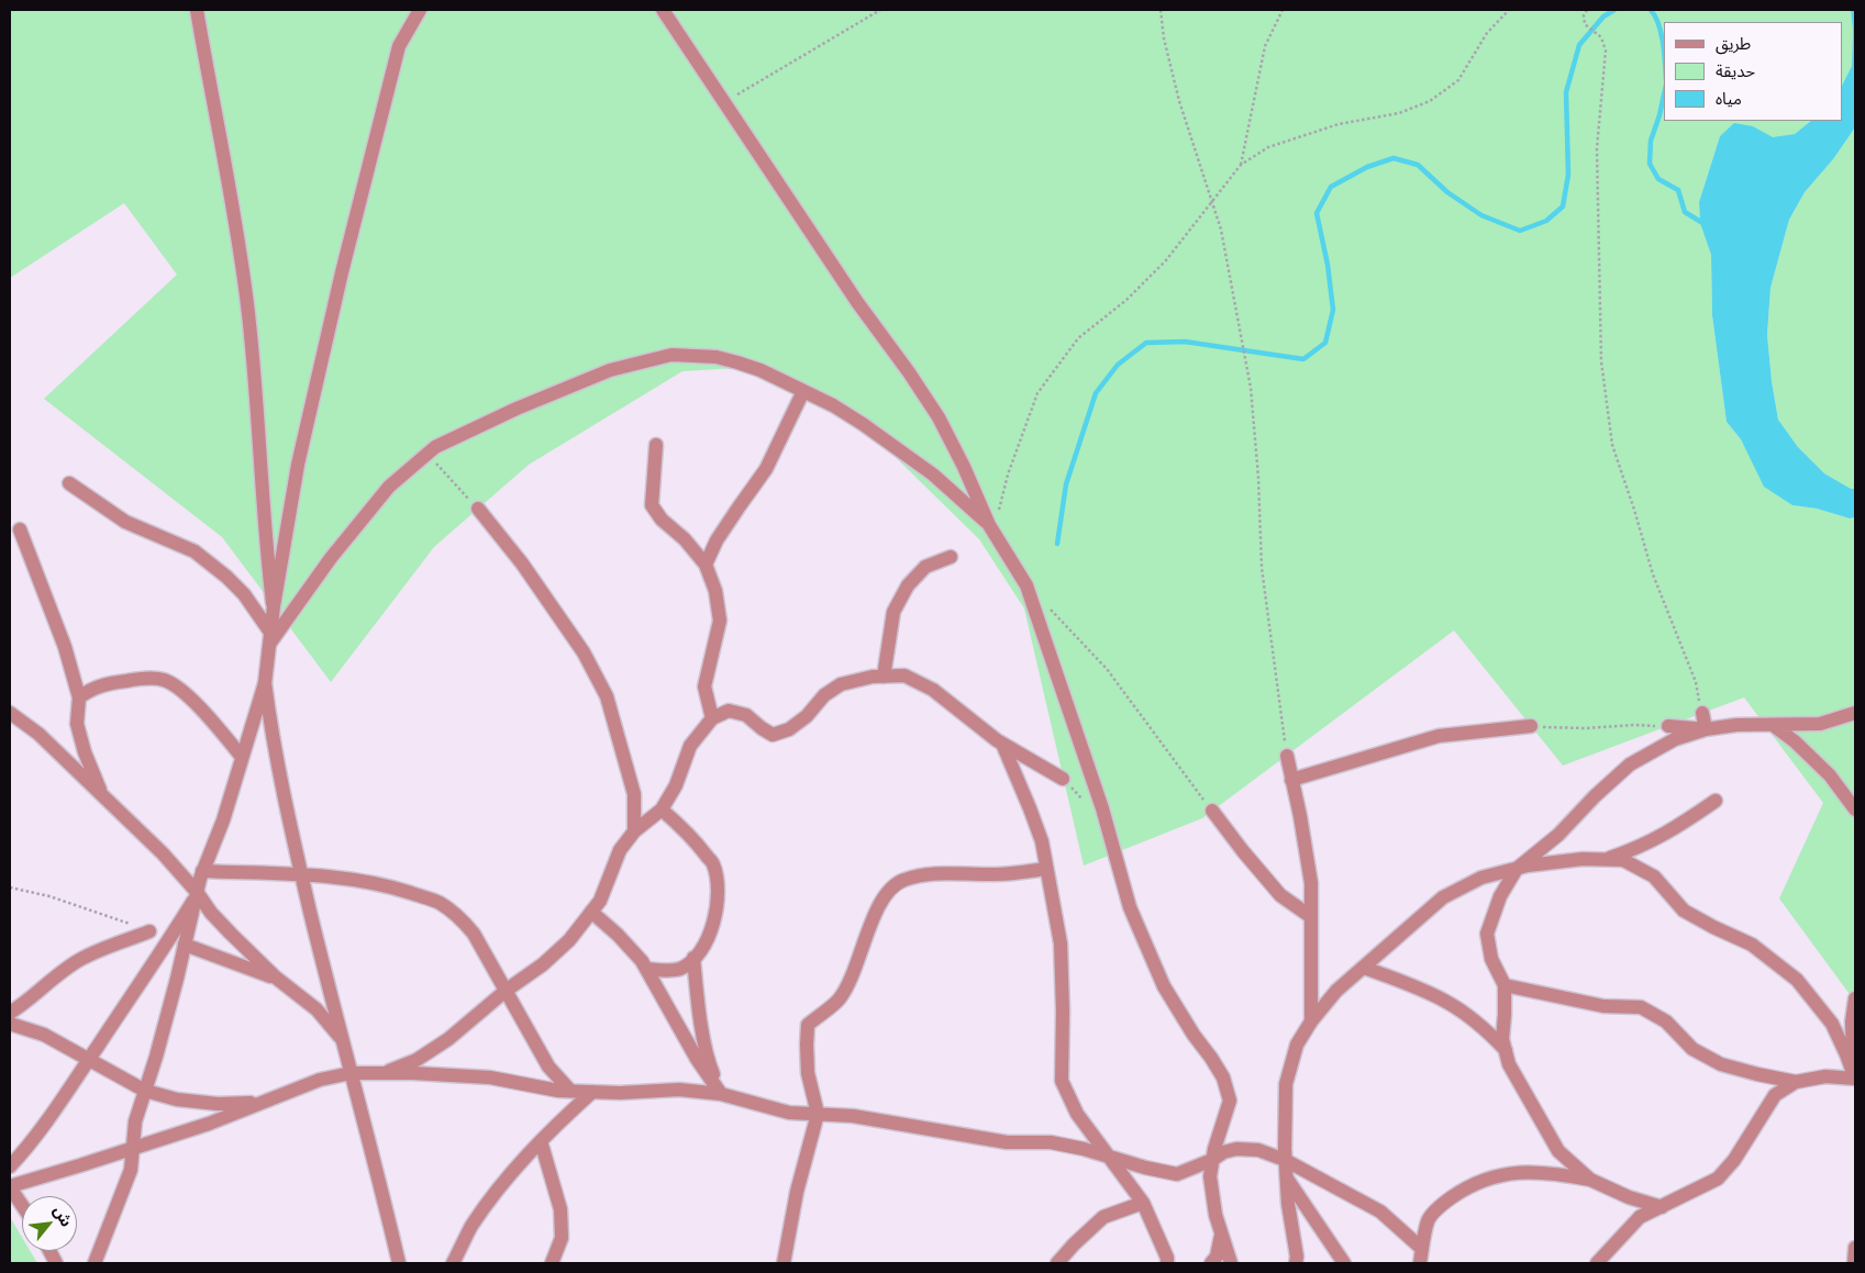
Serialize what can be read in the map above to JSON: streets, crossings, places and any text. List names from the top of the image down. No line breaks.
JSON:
{"legend":["طريق","حديقة","مياه"],"north":"top right"}
